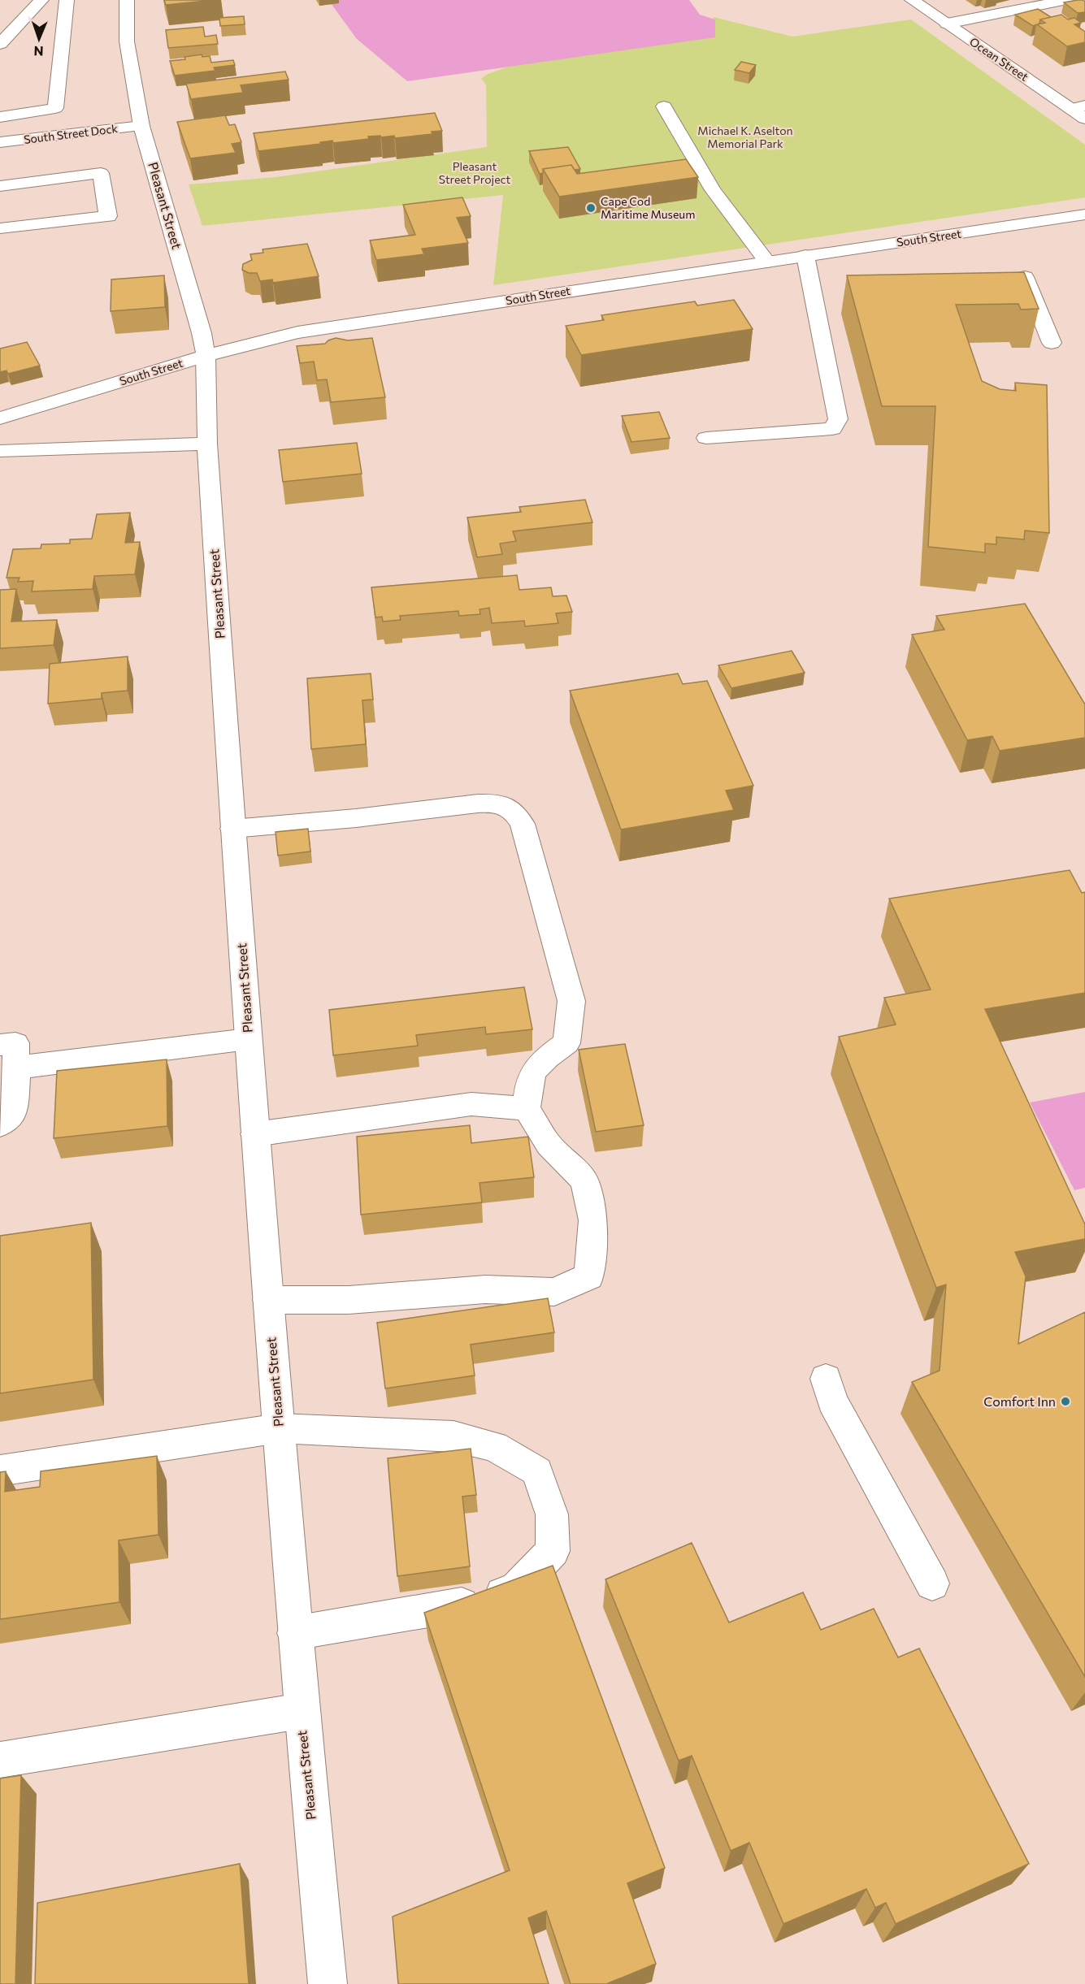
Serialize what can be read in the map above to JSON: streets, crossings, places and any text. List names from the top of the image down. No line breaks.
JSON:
{"streets":{"main road":["Ocean Street","South Street Dock","Pleasant Street","South Street"]},"crossings":[["South Street Dock","Pleasant Street"],["Pleasant Street","South Street"]],"parks":["Michael K. Aselton Memorial Park","Pleasant Street Project"],"places":["Cape Cod Maritime Museum","Comfort Inn"],"north":"bottom"}
